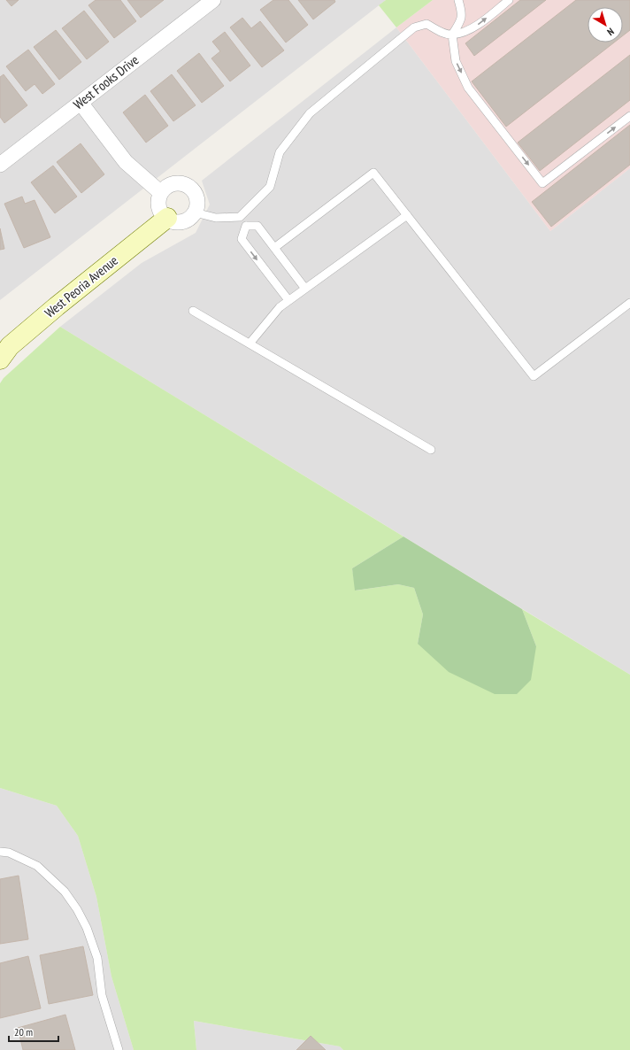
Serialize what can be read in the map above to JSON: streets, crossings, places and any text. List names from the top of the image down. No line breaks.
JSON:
{"streets":{"street":["West Fooks Drive","West Peoria Avenue"]},"scale_bar":"20 m","north":"bottom right"}
